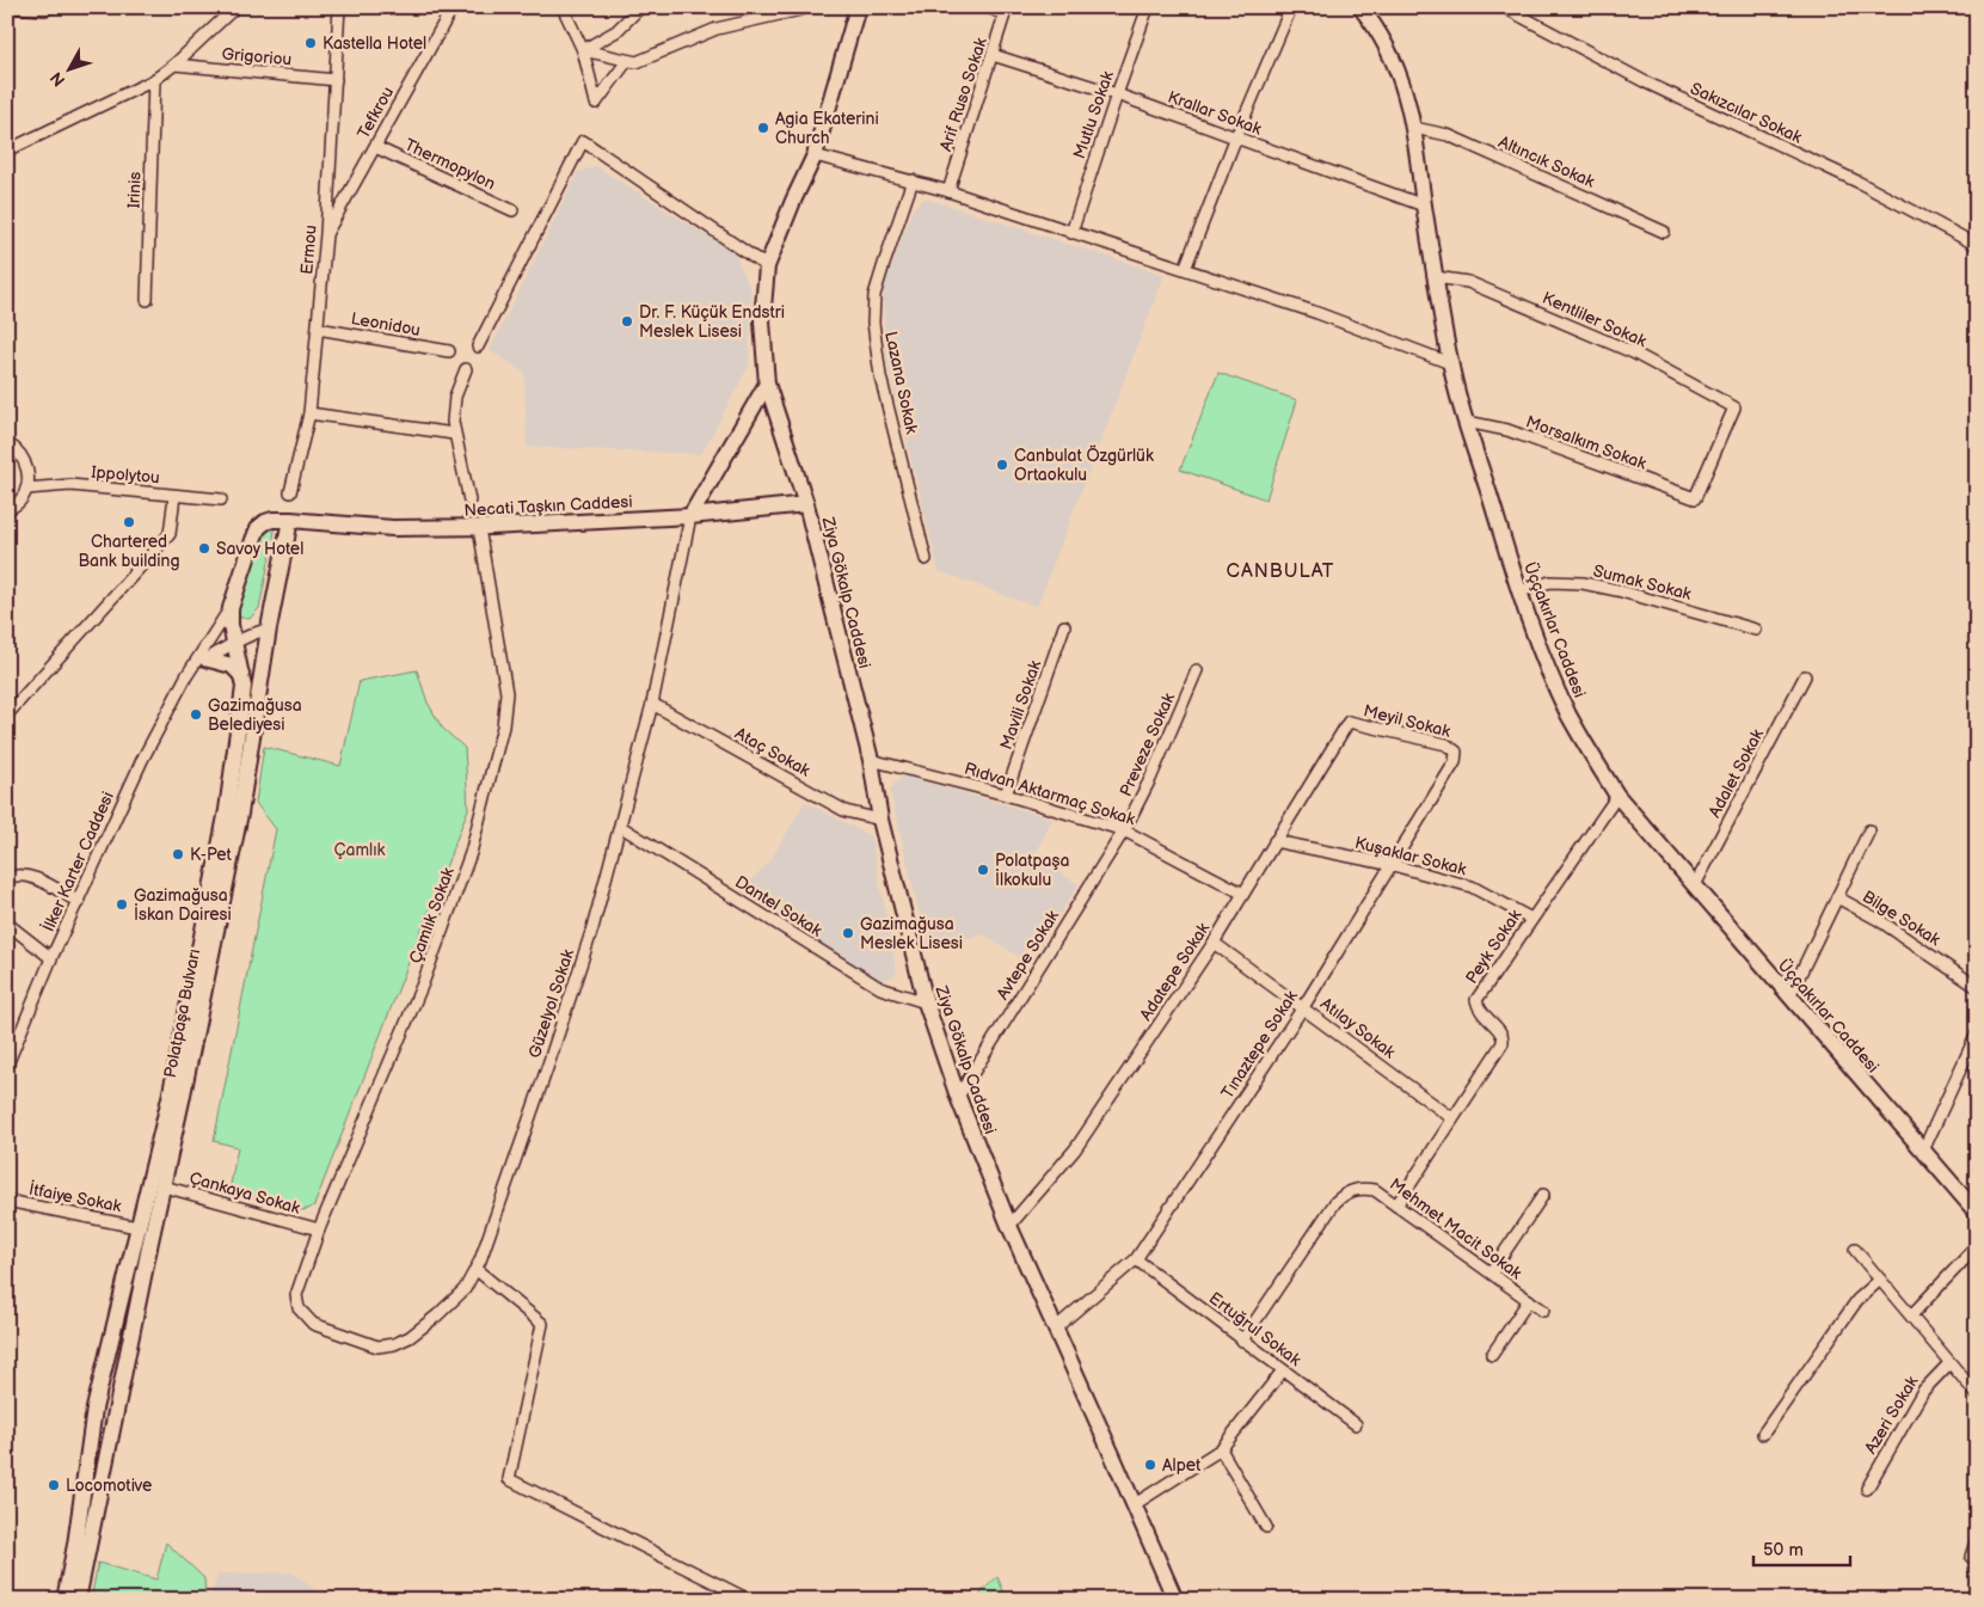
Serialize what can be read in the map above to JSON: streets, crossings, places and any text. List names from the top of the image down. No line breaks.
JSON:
{"streets":{"main road":["Necati Taşkın Caddesi","Ziya Gökalp Caddesi","Üççakırlar Caddesi","Polatpaşa Bulvarı"],"street":["Grigoriou","Arif Ruso Sokak","Tefkrou","Krallar Sokak","Sakızcılar Sokak","Mutlu Sokak","Altıncık Sokak","Thermopylon","Irinis","Ermou","Kentliler Sokak","Leonidou","Lazana Sokak","Morsalkım Sokak","Ippolytou","Sumak Sokak","Mavili Sokak","Meyil Sokak","Preveze Sokak","Ataç Sokak","Adalet Sokak","Rıdvan Aktarmaç Sokak","Kuşaklar Sokak","İlker Karter Caddesi","Dantel Sokak","Çamlık Sokak","Bilge Sokak","Peyk Sokak","Avtepe Sokak","Adatepe Sokak","Güzelyol Sokak","Atılay Sokak","Tınaztepe Sokak","Çankaya Sokak","İtfaiye Sokak","Mehmet Macit Sokak","Ertuğrul Sokak","Azeri Sokak"]},"crossings":[["Grigoriou","Ermou"],["Arif Ruso Sokak","Krallar Sokak"],["Tefkrou","Thermopylon"],["Tefkrou","Ermou"],["Krallar Sokak","Mutlu Sokak"],["Krallar Sokak","Üççakırlar Caddesi"],["Altıncık Sokak","Üççakırlar Caddesi"],["Ermou","Leonidou"],["Kentliler Sokak","Morsalkım Sokak"],["Kentliler Sokak","Üççakırlar Caddesi"],["Morsalkım Sokak","Üççakırlar Caddesi"],["Necati Taşkın Caddesi","Ziya Gökalp Caddesi"],["Necati Taşkın Caddesi","Çamlık Sokak"],["Necati Taşkın Caddesi","Güzelyol Sokak"],["Necati Taşkın Caddesi","Polatpaşa Bulvarı"],["Sumak Sokak","Üççakırlar Caddesi"],["Ziya Gökalp Caddesi","Ataç Sokak"],["Ziya Gökalp Caddesi","Rıdvan Aktarmaç Sokak"],["Ziya Gökalp Caddesi","Dantel Sokak"],["Ziya Gökalp Caddesi","Avtepe Sokak"],["Ziya Gökalp Caddesi","Adatepe Sokak"],["Ziya Gökalp Caddesi","Tınaztepe Sokak"],["Üççakırlar Caddesi","Adalet Sokak"],["Üççakırlar Caddesi","Peyk Sokak"],["Mavili Sokak","Rıdvan Aktarmaç Sokak"],["Meyil Sokak","Adatepe Sokak"],["Meyil Sokak","Tınaztepe Sokak"],["Preveze Sokak","Rıdvan Aktarmaç Sokak"],["Preveze Sokak","Avtepe Sokak"],["Ataç Sokak","Güzelyol Sokak"],["Rıdvan Aktarmaç Sokak","Avtepe Sokak"],["Rıdvan Aktarmaç Sokak","Adatepe Sokak"],["Kuşaklar Sokak","Peyk Sokak"],["Kuşaklar Sokak","Adatepe Sokak"],["Kuşaklar Sokak","Tınaztepe Sokak"],["İlker Karter Caddesi","Polatpaşa Bulvarı"],["Dantel Sokak","Güzelyol Sokak"],["Çamlık Sokak","Güzelyol Sokak"],["Çamlık Sokak","Çankaya Sokak"],["Peyk Sokak","Atılay Sokak"],["Peyk Sokak","Mehmet Macit Sokak"],["Adatepe Sokak","Atılay Sokak"],["Polatpaşa Bulvarı","Çankaya Sokak"],["Polatpaşa Bulvarı","İtfaiye Sokak"],["Atılay Sokak","Tınaztepe Sokak"],["Tınaztepe Sokak","Ertuğrul Sokak"],["Mehmet Macit Sokak","Ertuğrul Sokak"]],"districts":["CANBULAT"],"parks":["Çamlık"],"places":["Kastella Hotel","Agia Ekaterini Church","Dr. F. Küçük Endstri Meslek Lisesi","Canbulat Özgürlük Ortaokulu","Chartered Bank building","Savoy Hotel","Gazimağusa Belediyesi","K-Pet","Polatpaşa İlkokulu","Gazimağusa İskan Dairesi","Gazimağusa Meslek Lisesi","Alpet","Locomotive"],"scale_bar":"50 m","north":"bottom left"}
